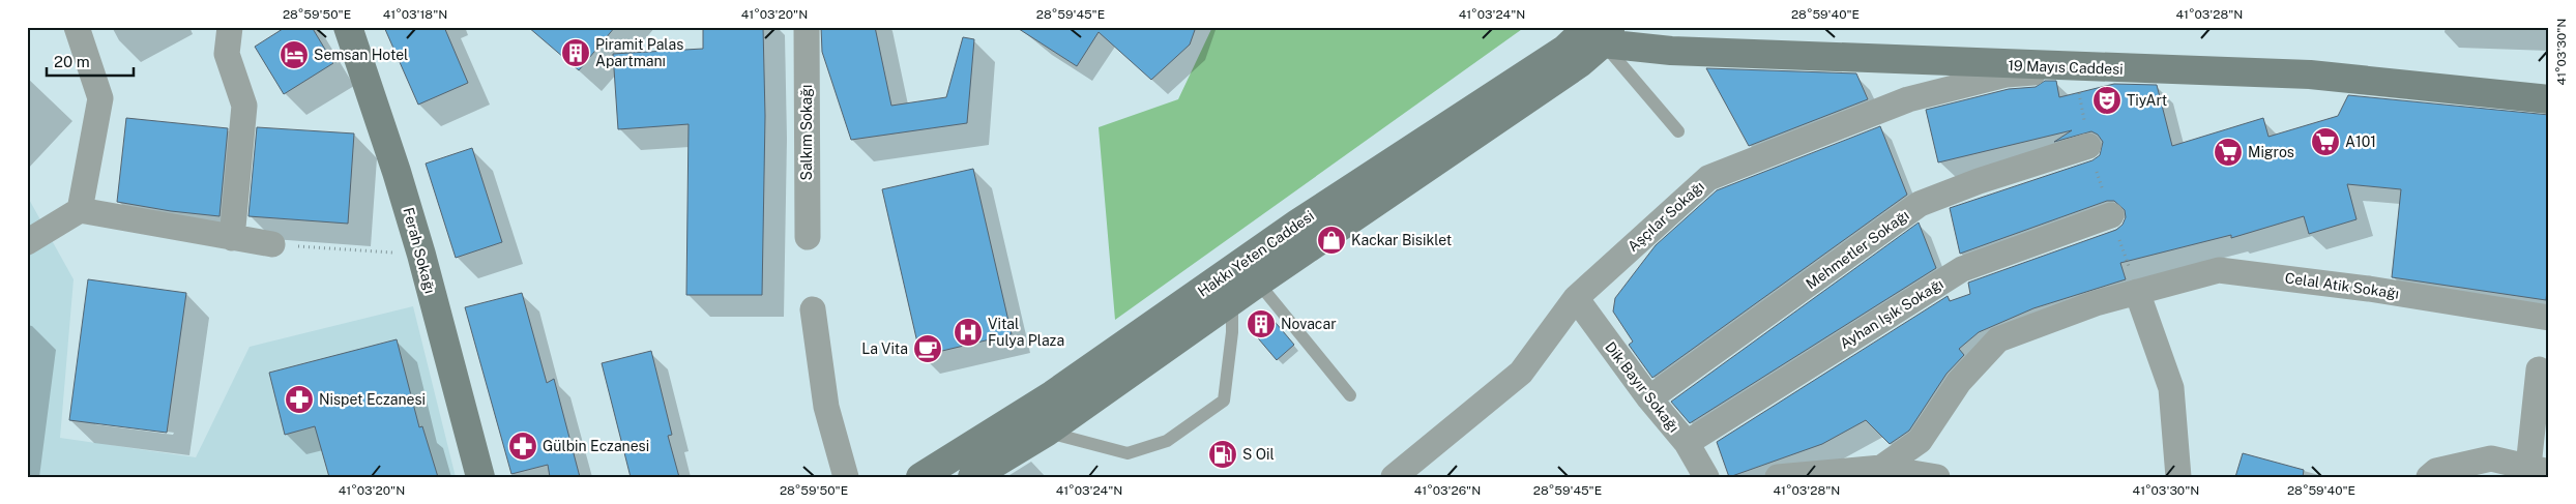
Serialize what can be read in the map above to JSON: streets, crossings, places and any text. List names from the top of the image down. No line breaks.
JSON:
{"streets":{"main road":["19 Mayıs Caddesi","Ferah Sokağı","Hakkı Yeten Caddesi"],"street":["Salkım Sokağı","Aşçılar Sokağı","Mehmetler Sokağı","Celal Atik Sokağı","Ayhan Işık Sokağı","Dik Bayır Sokağı"]},"crossings":[["19 Mayıs Caddesi","Aşçılar Sokağı"],["19 Mayıs Caddesi","Hakkı Yeten Caddesi"],["Aşçılar Sokağı","Dik Bayır Sokağı"],["Mehmetler Sokağı","Dik Bayır Sokağı"],["Ayhan Işık Sokağı","Dik Bayır Sokağı"]],"places":{"building":["Piramit Palas Apartmanı","Novacar"],"hotel":["Semsan Hotel"],"theatre":["TiyArt"],"supermarket":["A101","Migros"],"shop":["Kackar Bisiklet"],"hospital":["Vital Fulya Plaza"],"cafe":["La Vita"],"pharmacy":["Nispet Eczanesi","Gülbin Eczanesi"],"fuel station":["S Oil"]},"scale_bar":"20 m","coordinates":["28°59'50\"E","41°03'18\"N","41°03'20\"N","28°59'45\"E","41°03'24\"N","28°59'40\"E","41°03'28\"N","41°03'30\"N","41°03'26\"N"]}
